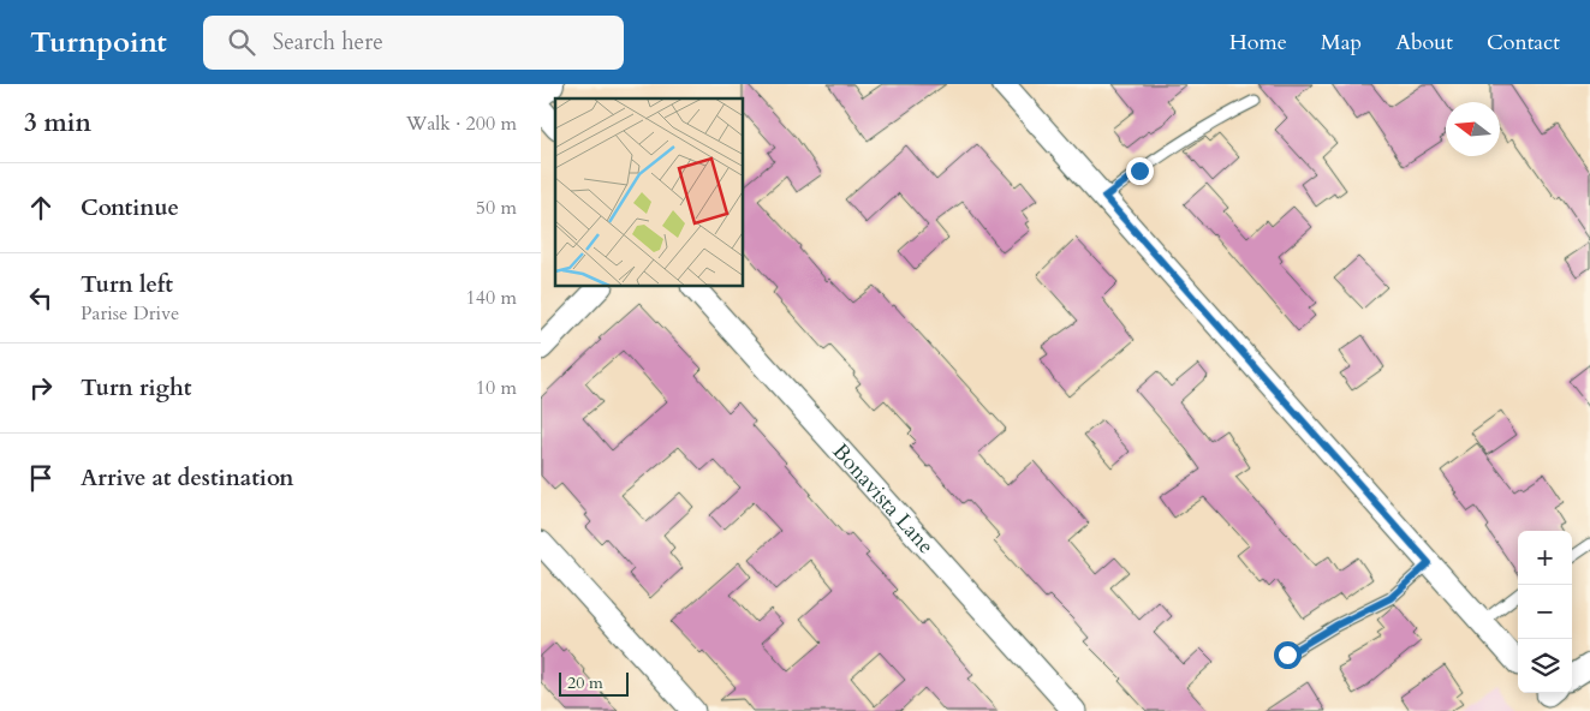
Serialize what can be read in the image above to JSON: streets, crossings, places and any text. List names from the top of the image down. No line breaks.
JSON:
{"streets":{"street":["Bonavista Lane"]},"scale_bar":"20 m","north":"left","page":{"header":"Turnpoint","search":"Search here","nav":["Home","Map","About","Contact"],"heading":["3 min","Walk · 200 m"],"list":[["Continue","50 m"],["Turn left","Parise Drive","140 m"],["Turn right","10 m"],"Arrive at destination"],"map_buttons":["+","−"],"scale":"20 m"}}
